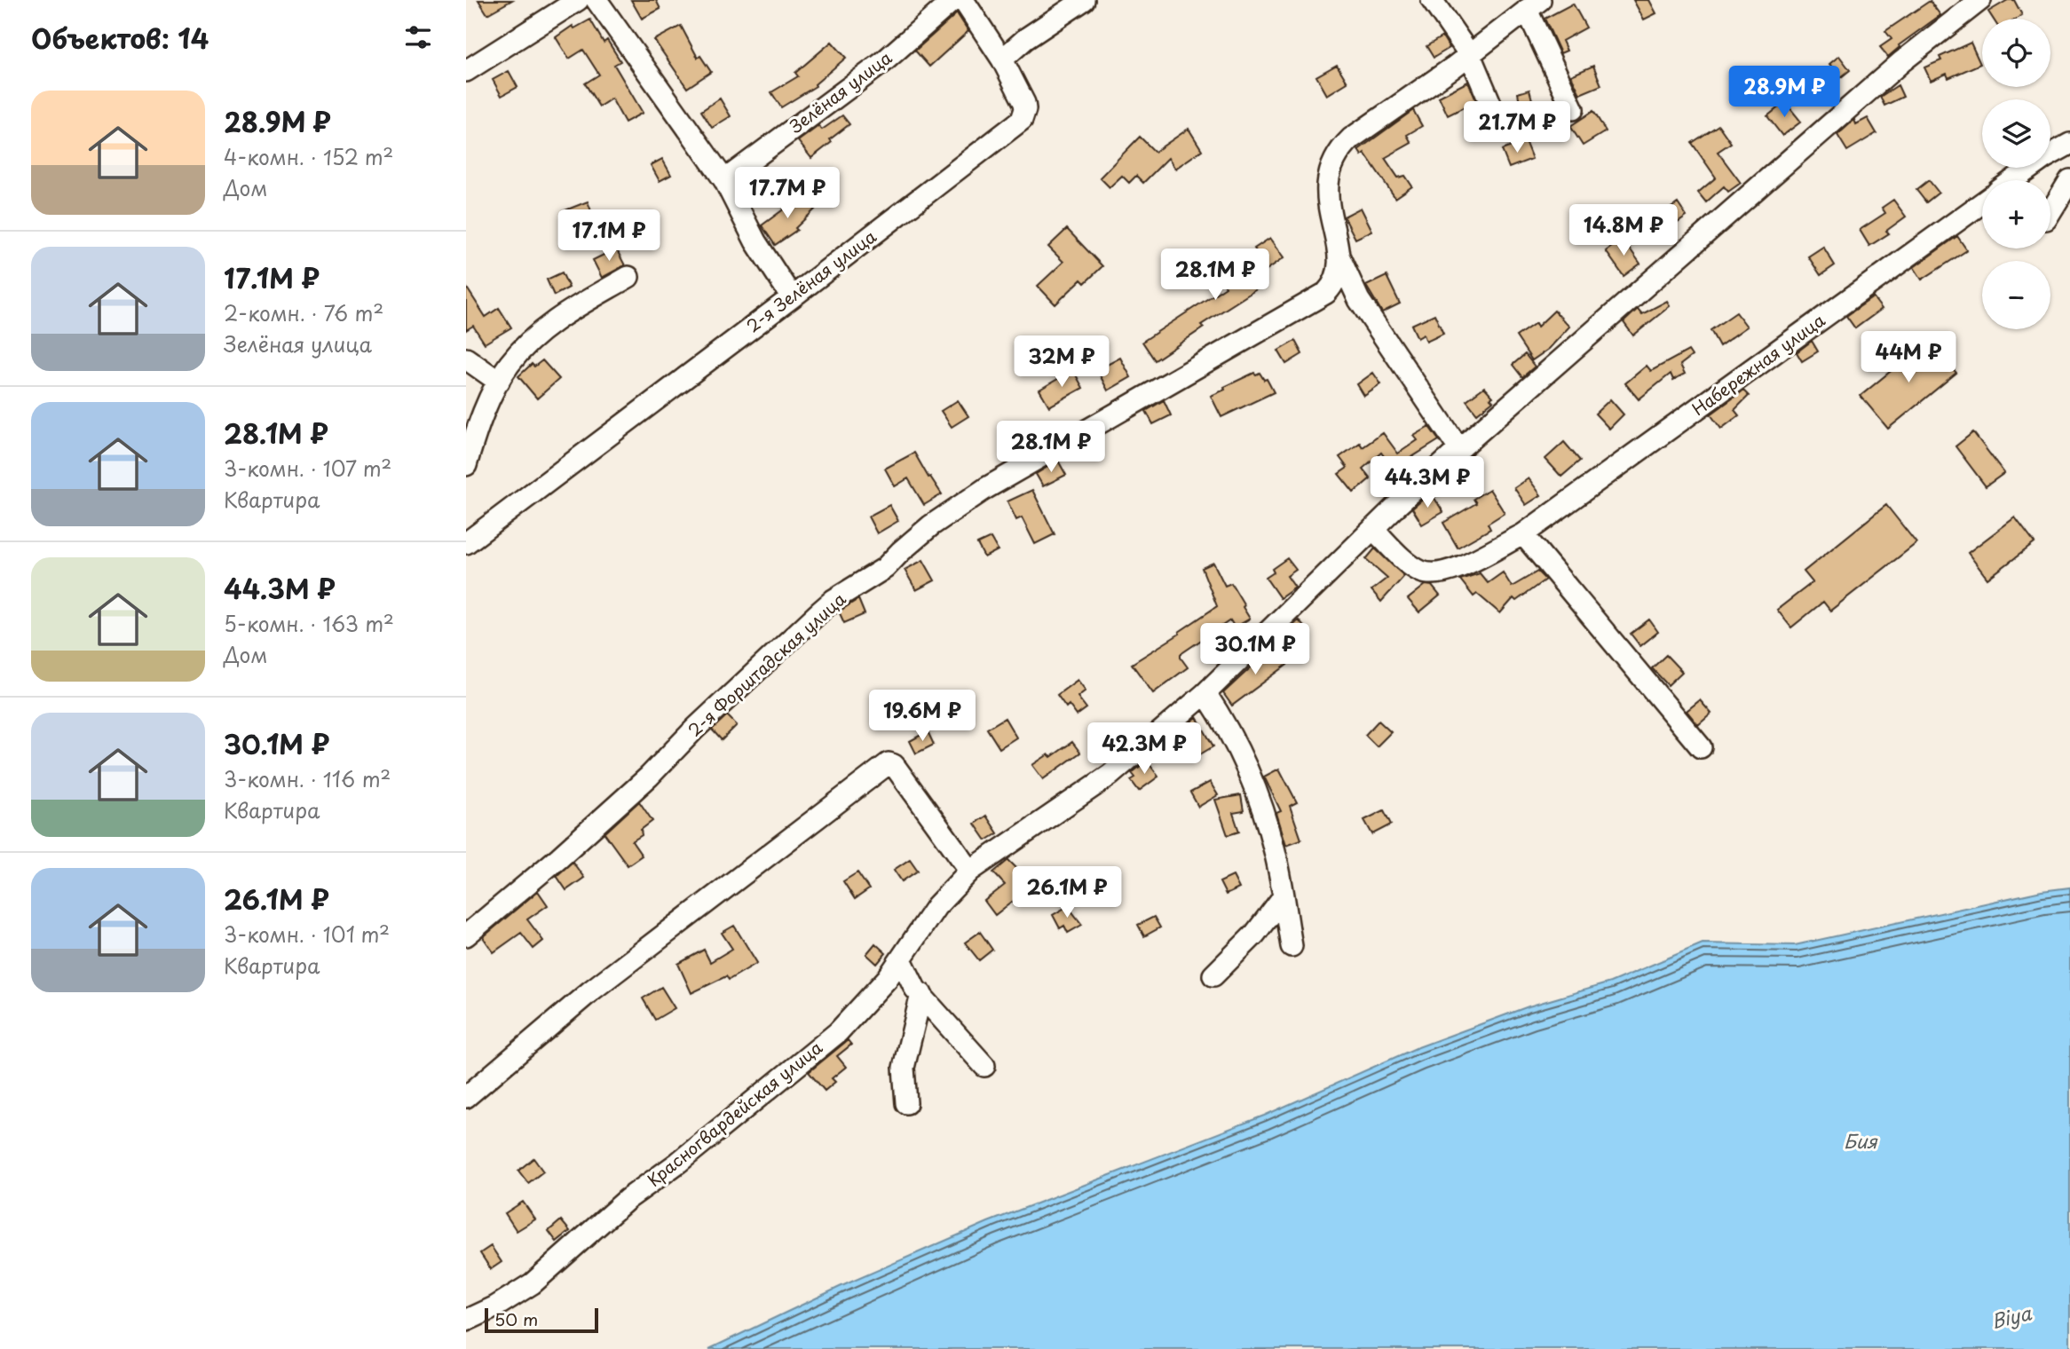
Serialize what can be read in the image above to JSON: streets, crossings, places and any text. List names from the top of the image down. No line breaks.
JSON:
{"streets":{"street":["Зелёная улица","2-я Зелёная улица","Набережная улица","2-я Форштадская улица","Красногвардейская улица"]},"crossings":[["Набережная улица","Красногвардейская улица"]],"water":["Бия","Biya"],"scale_bar":"50 m","page":{"heading":"Объектов: 14","map_buttons":["+","−"],"price":["28.9M ₽","21.7M ₽","17.7M ₽","14.8M ₽","17.1M ₽","28.1M ₽","44M ₽","32M ₽","28.1M ₽","44.3M ₽","30.1M ₽","19.6M ₽","42.3M ₽","26.1M ₽"],"list":[{"name":"28.9M ₽","note":"4-комн. · 152 m² · Дом"},{"name":"17.1M ₽","note":"2-комн. · 76 m² · Зелёная улица"},{"name":"28.1M ₽","note":"3-комн. · 107 m² · Квартира"},{"name":"44.3M ₽","note":"5-комн. · 163 m² · Дом"},{"name":"30.1M ₽","note":"3-комн. · 116 m² · Квартира"},{"name":"26.1M ₽","note":"3-комн. · 101 m² · Квартира"}],"scale":"50 m"}}
